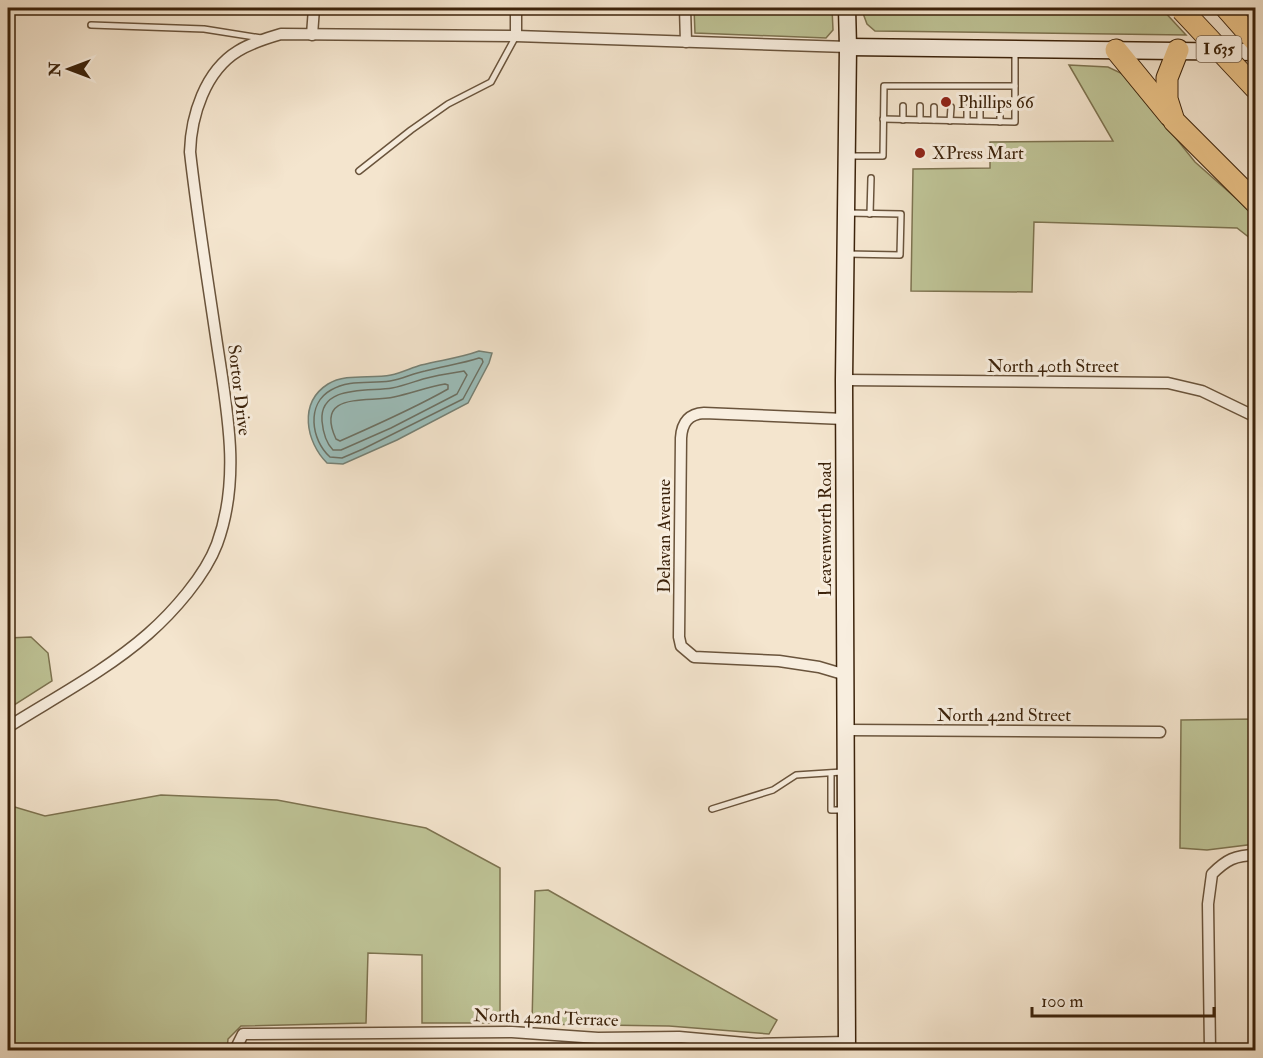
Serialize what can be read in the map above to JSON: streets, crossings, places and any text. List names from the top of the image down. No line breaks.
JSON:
{"streets":{"highway":["I 635"],"main road":["Leavenworth Road"],"street":["North 40th Street","Sortor Drive","Delavan Avenue","North 42nd Street","North 42nd Terrace"]},"crossings":[["North 40th Street","Leavenworth Road"],["Sortor Drive","Leavenworth Road"],["Leavenworth Road","Delavan Avenue"],["Leavenworth Road","North 42nd Street"],["Leavenworth Road","North 42nd Terrace"]],"places":["Phillips 66","XPress Mart"],"scale_bar":"100 m","north":"left"}
